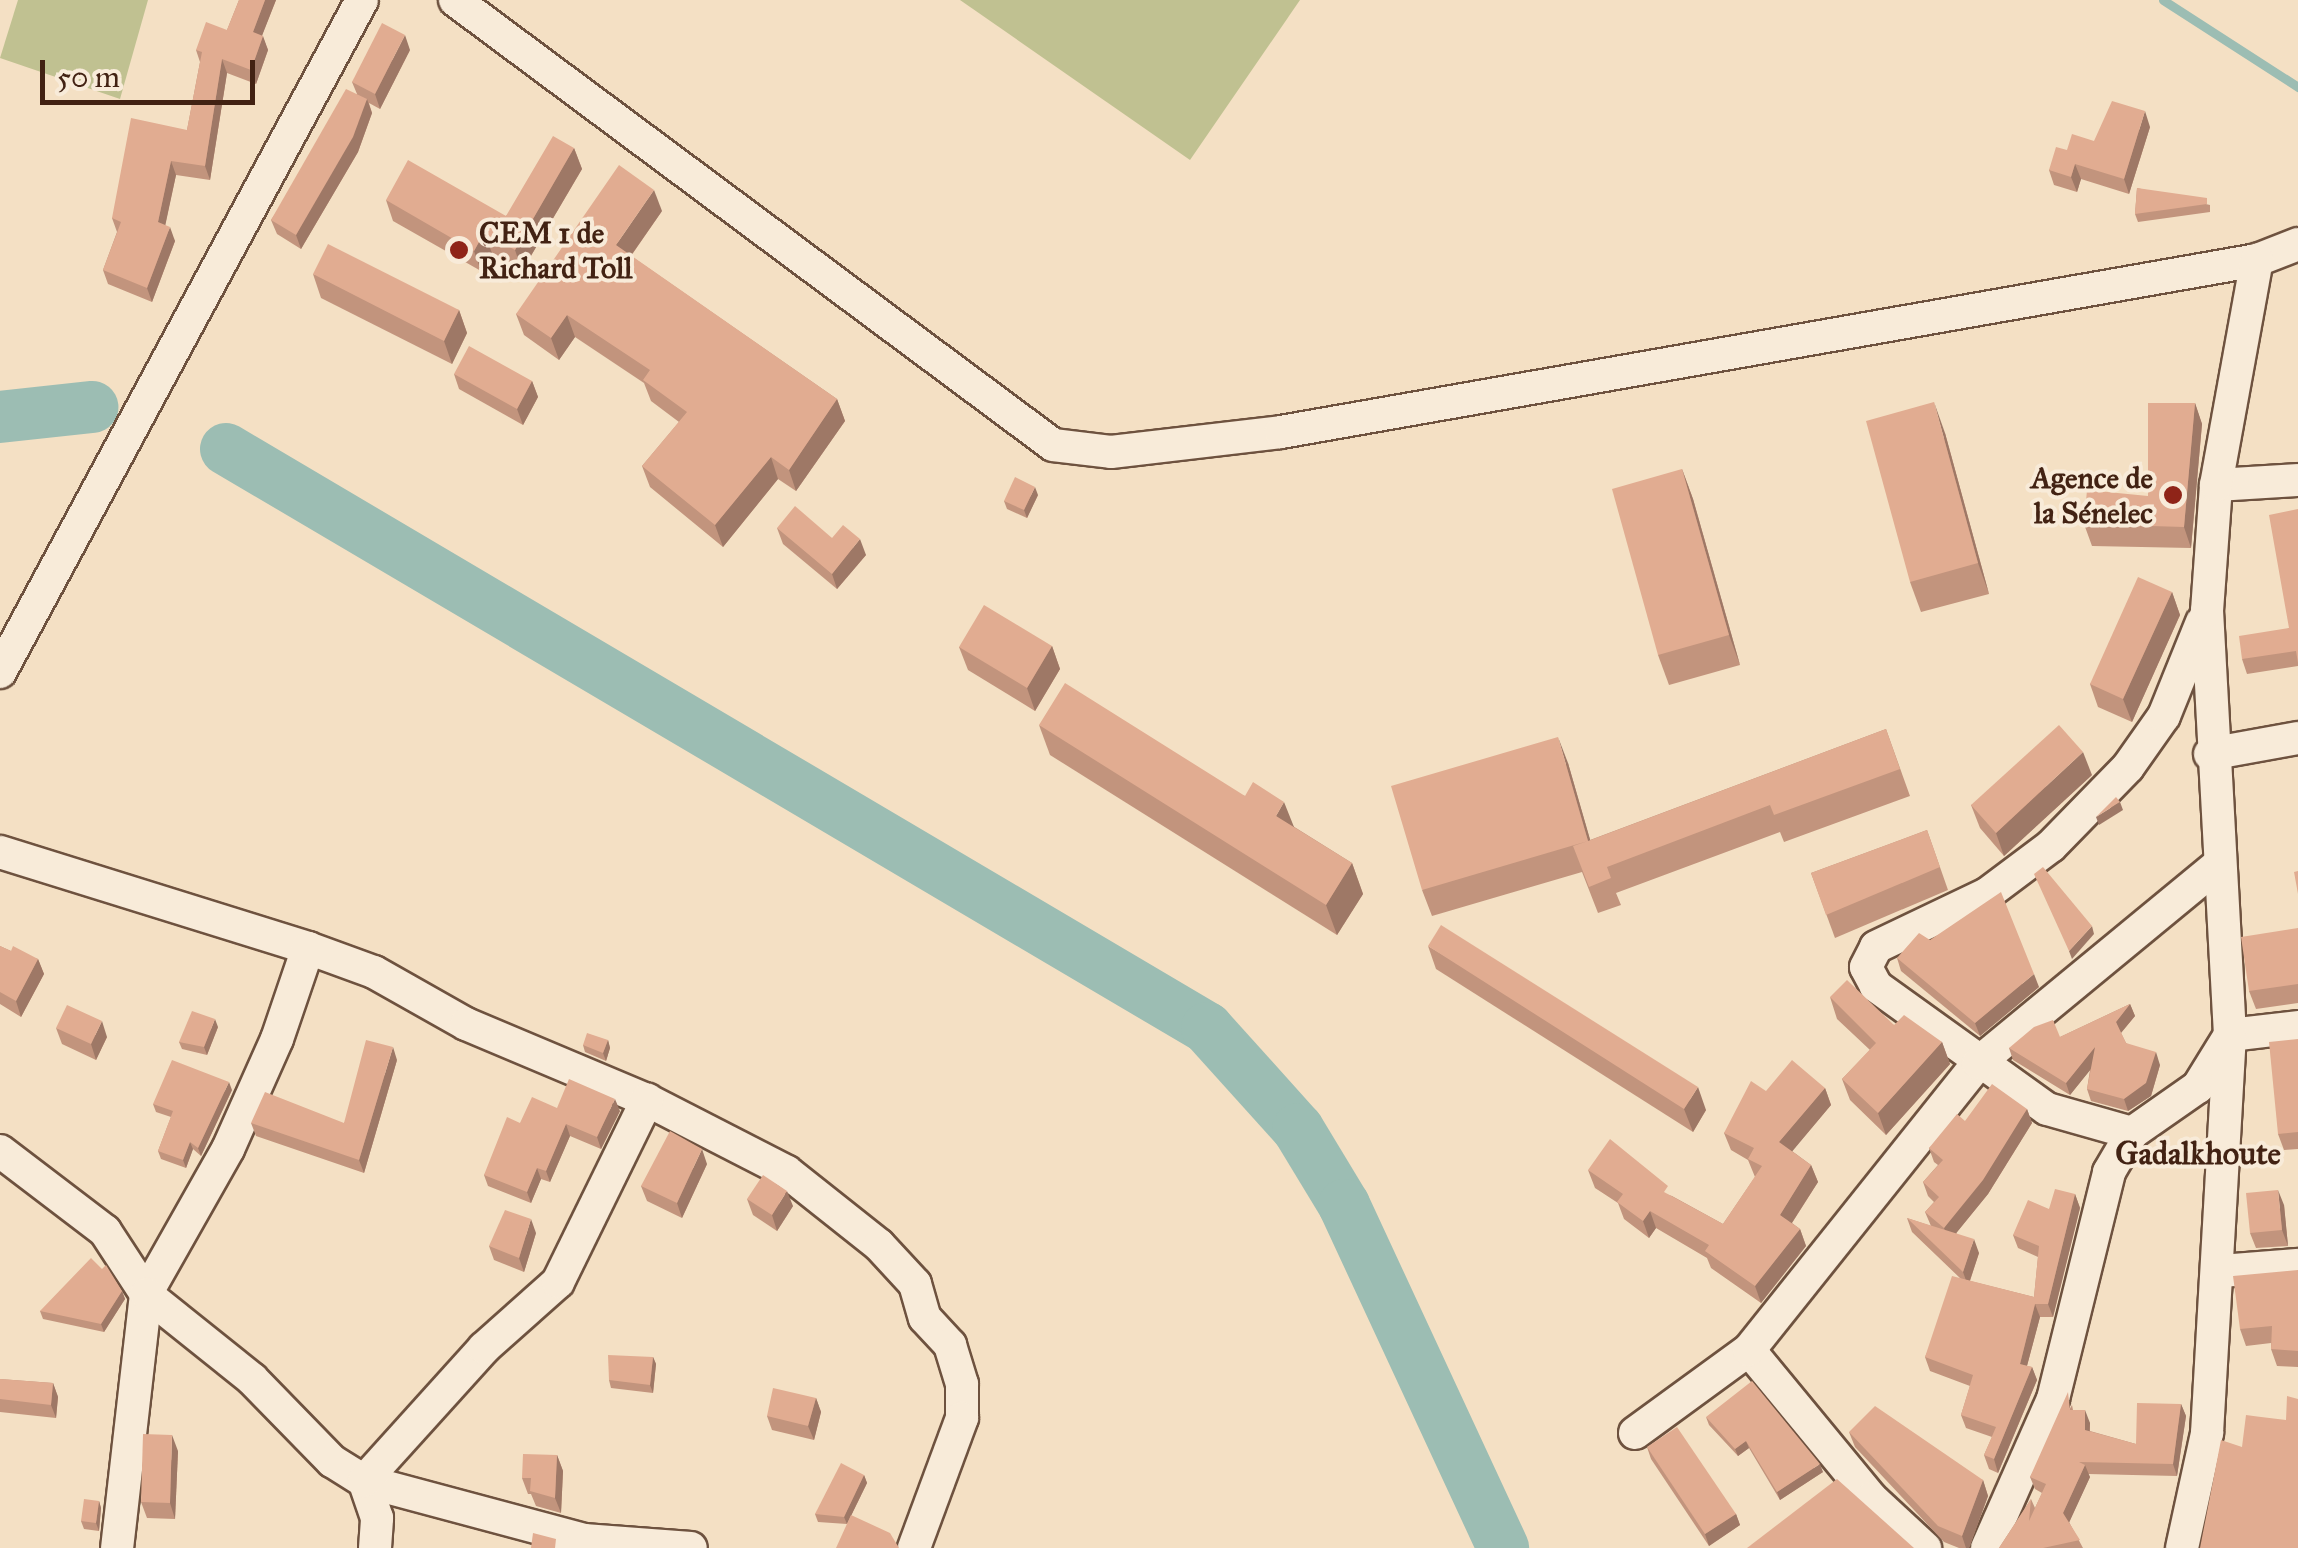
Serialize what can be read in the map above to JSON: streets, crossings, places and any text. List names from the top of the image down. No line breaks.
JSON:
{"districts":["Gadalkhoute"],"places":["CEM 1 de Richard Toll","Agence de la Sénelec"],"scale_bar":"50 m"}
